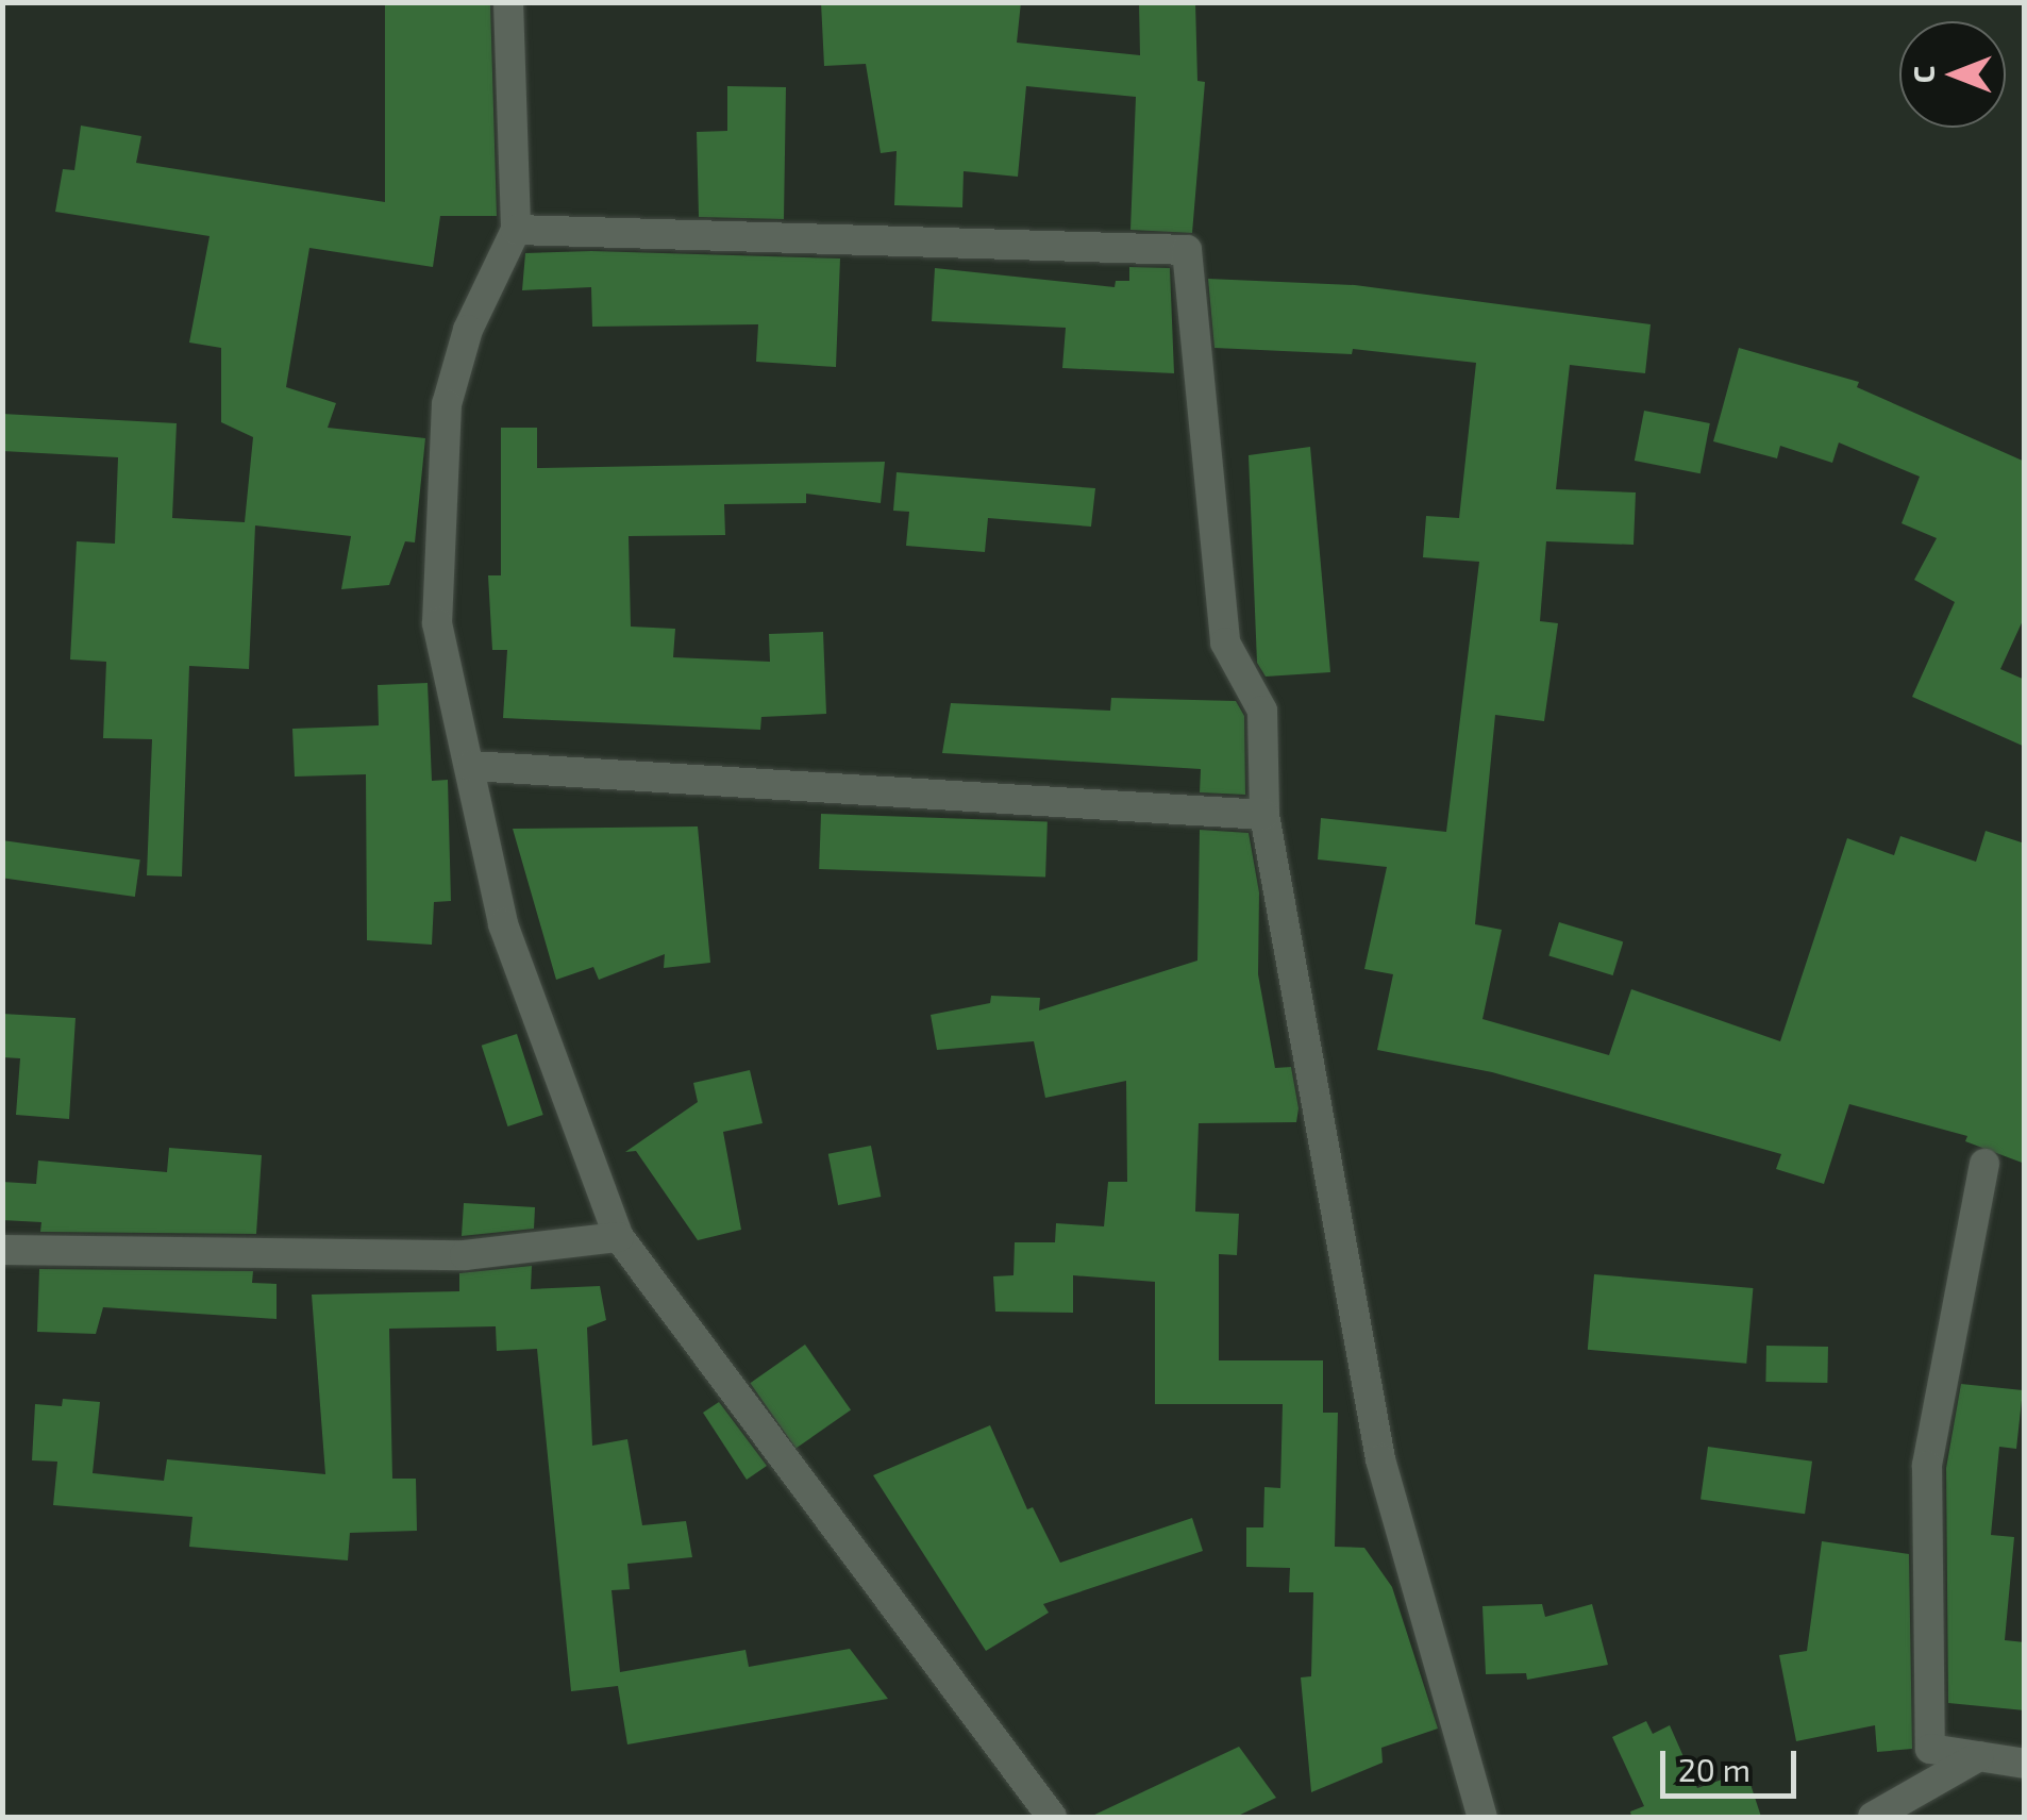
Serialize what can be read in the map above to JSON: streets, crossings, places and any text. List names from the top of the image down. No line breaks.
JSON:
{"scale_bar":"20 m","north":"left"}
